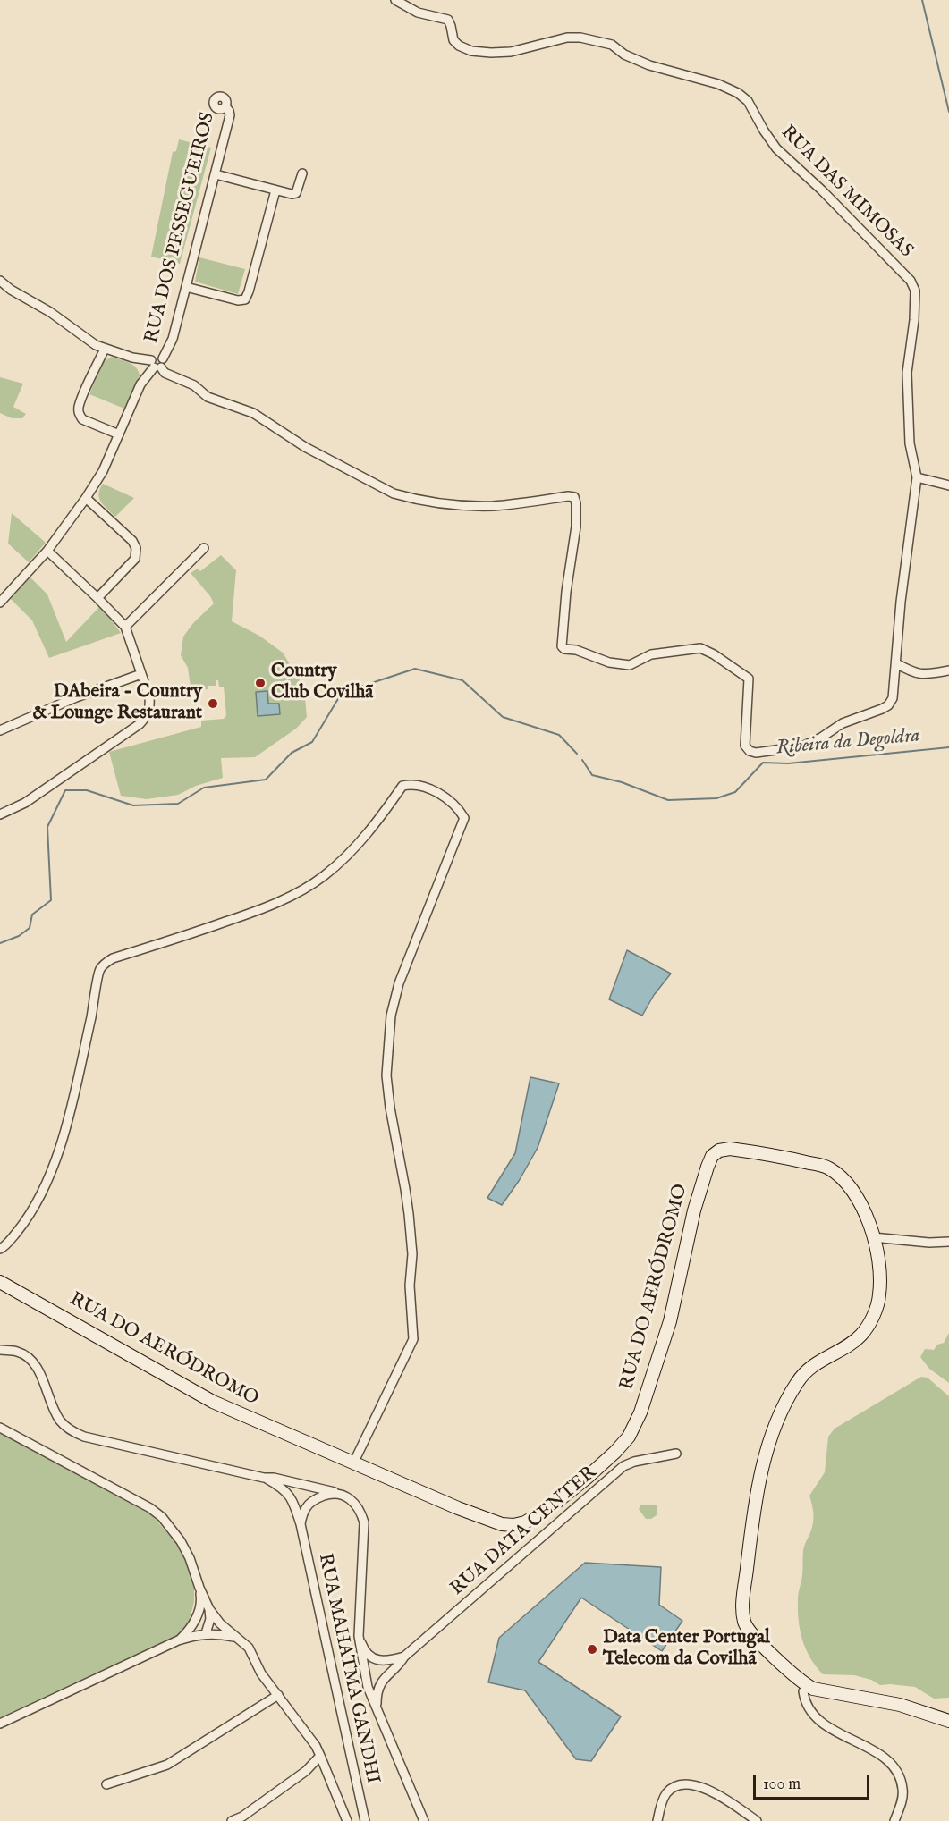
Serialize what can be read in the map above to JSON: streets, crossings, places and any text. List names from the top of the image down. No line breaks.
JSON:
{"streets":{"main road":["RUA DO AERÓDROMO"],"street":["RUA DAS MIMOSAS","RUA DOS PESSEGUEIROS","RUA DATA CENTER","RUA MAHATMA GANDHI"]},"crossings":[["RUA DAS MIMOSAS","RUA DOS PESSEGUEIROS"],["RUA DATA CENTER","RUA MAHATMA GANDHI"]],"water":["Ribeira da Degoldra"],"places":["Country Club Covilhã","DAbeira - Country & Lounge Restaurant","Data Center Portugal Telecom da Covilhã"],"scale_bar":"100 m"}
